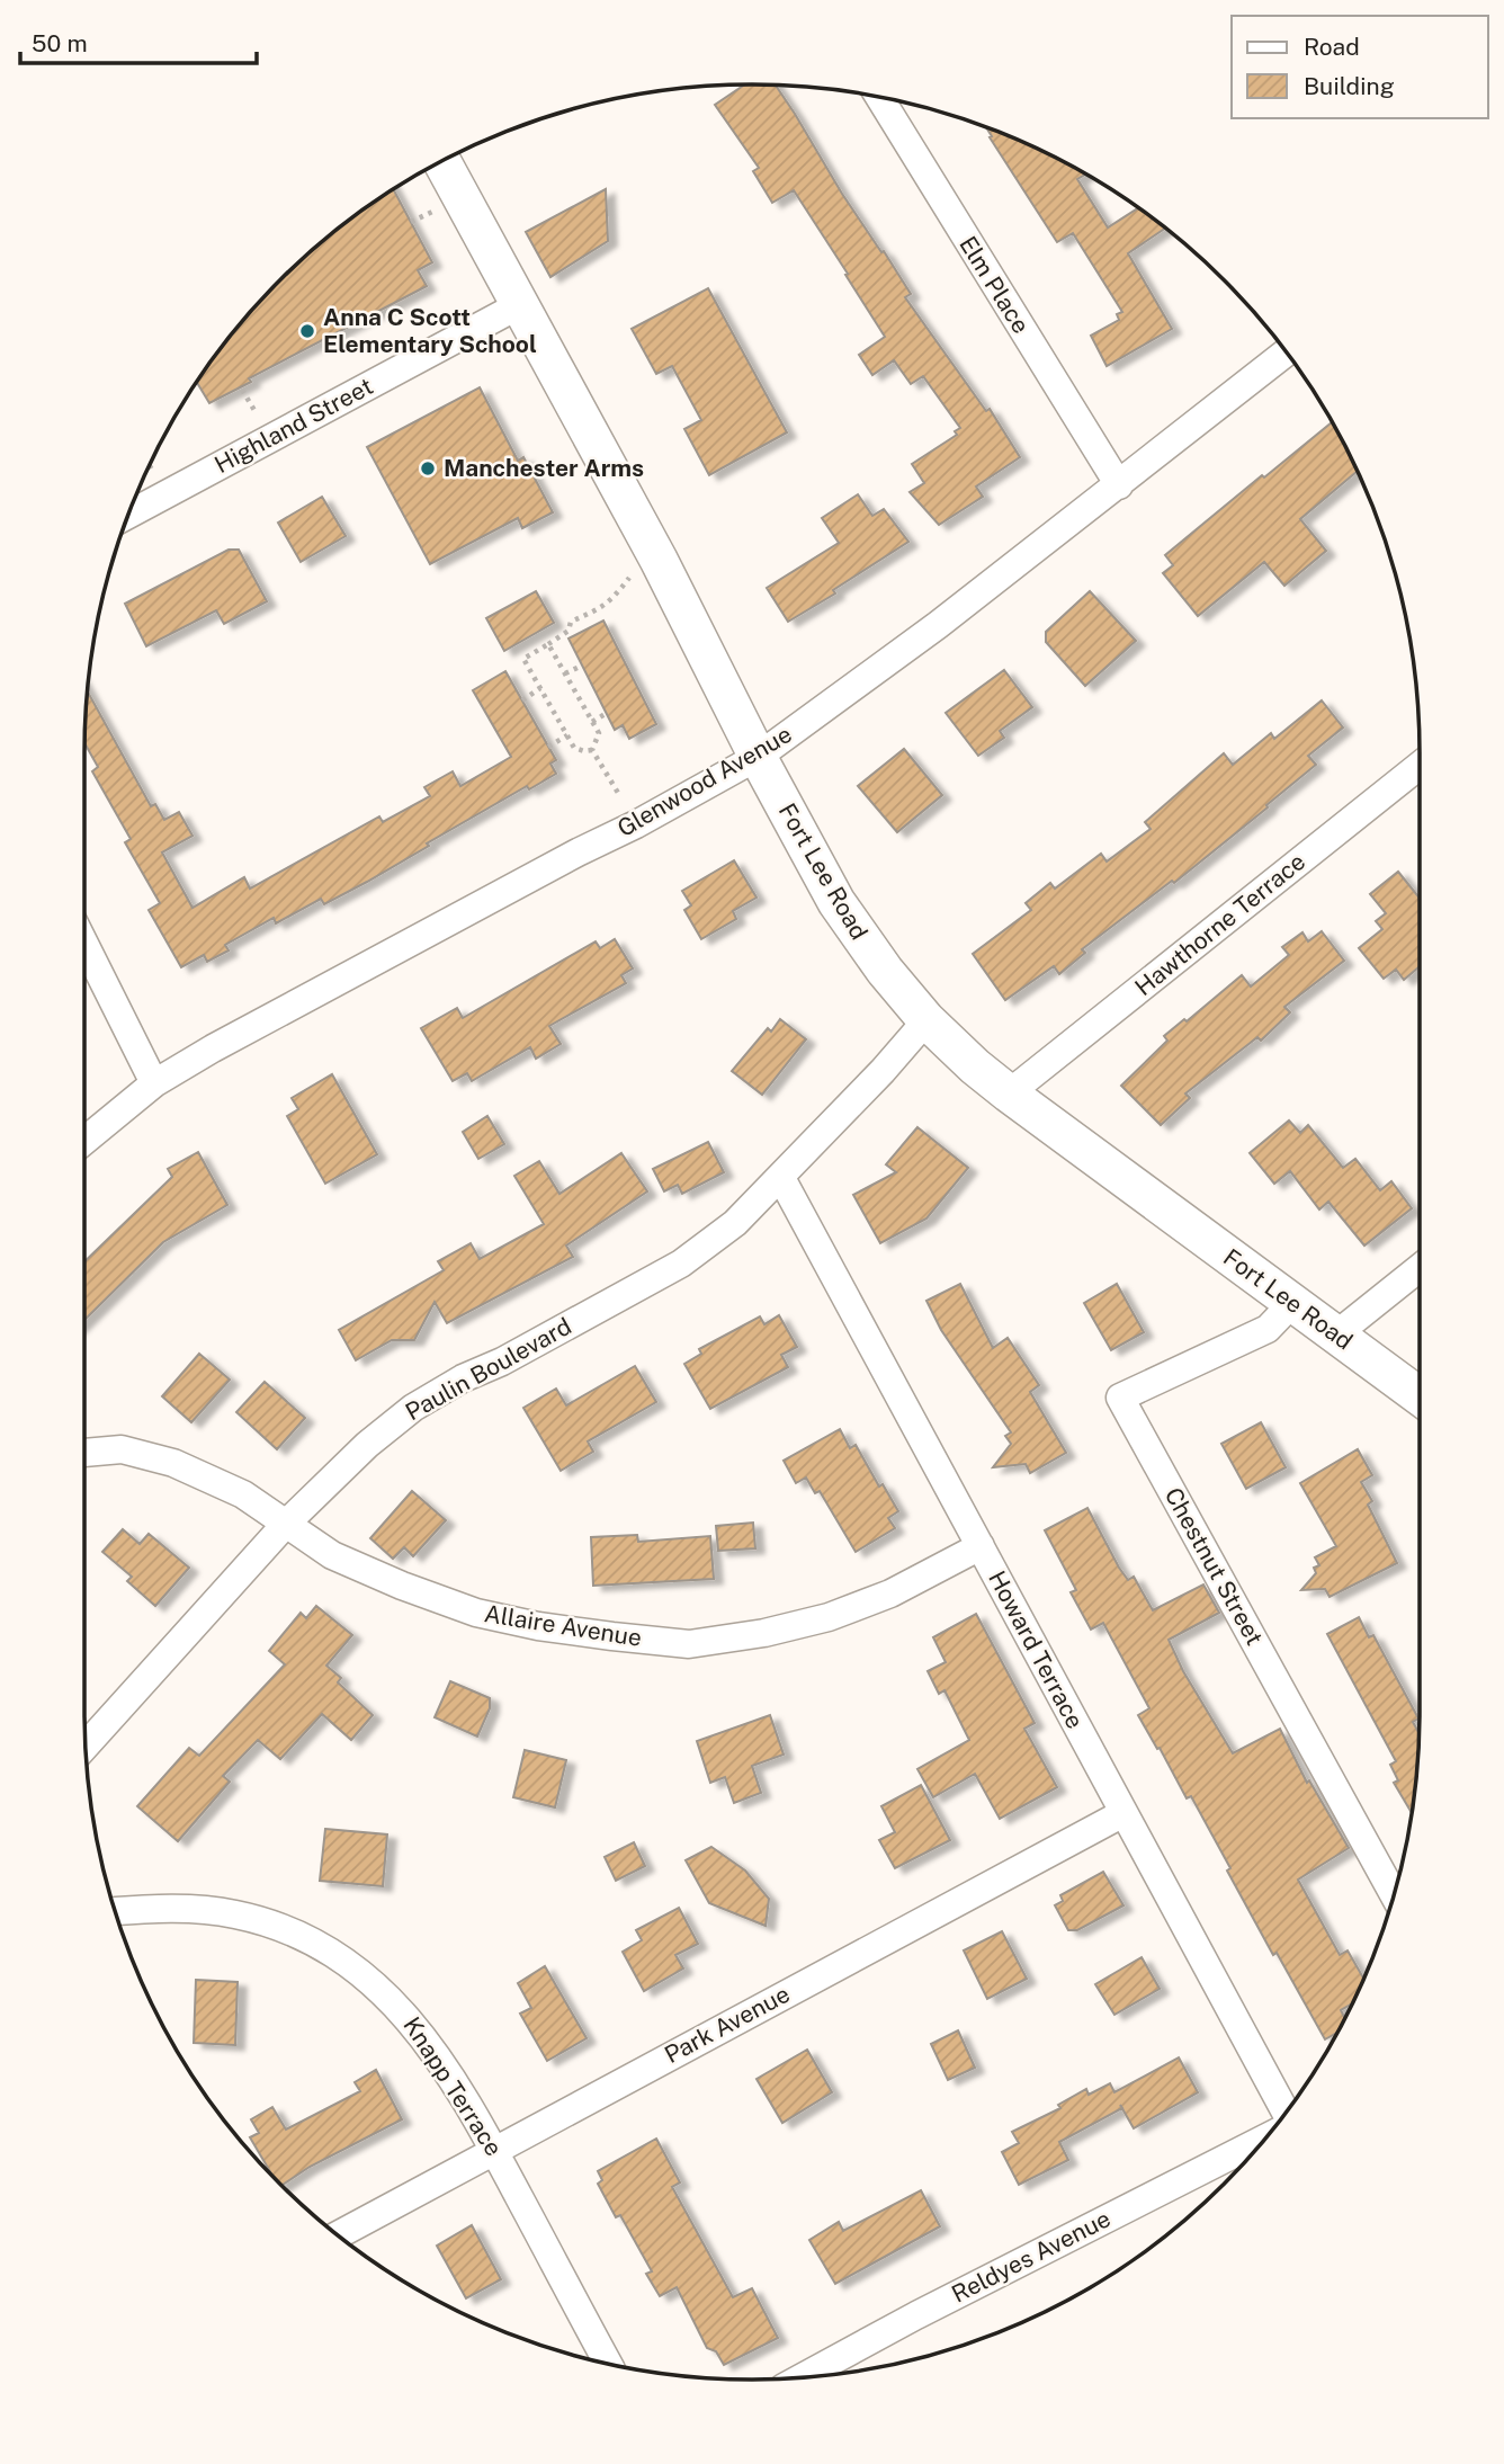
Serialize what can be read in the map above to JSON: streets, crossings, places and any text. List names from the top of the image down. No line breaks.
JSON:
{"streets":{"main road":["Fort Lee Road"],"street":["Elm Place","Highland Street","Glenwood Avenue","Hawthorne Terrace","Paulin Boulevard","Chestnut Street","Allaire Avenue","Howard Terrace","Park Avenue","Knapp Terrace","Reldyes Avenue"]},"crossings":[["Elm Place","Glenwood Avenue"],["Highland Street","Fort Lee Road"],["Glenwood Avenue","Fort Lee Road"],["Fort Lee Road","Hawthorne Terrace"],["Fort Lee Road","Paulin Boulevard"],["Fort Lee Road","Chestnut Street"],["Paulin Boulevard","Allaire Avenue"],["Paulin Boulevard","Howard Terrace"],["Allaire Avenue","Howard Terrace"],["Howard Terrace","Park Avenue"],["Park Avenue","Knapp Terrace"]],"places":["Anna C Scott Elementary School","Manchester Arms"],"legend":["Road","Building"],"scale_bar":"50 m"}
